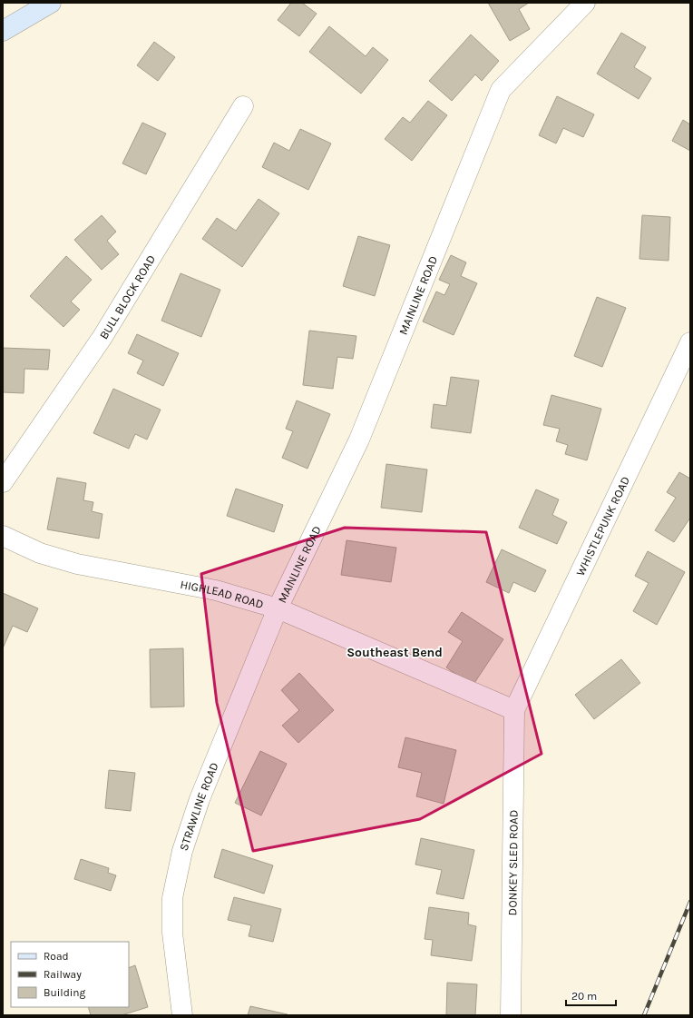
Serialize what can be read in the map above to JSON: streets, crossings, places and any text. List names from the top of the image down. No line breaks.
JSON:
{"streets":{"street":["MAINLINE ROAD","BULL BLOCK ROAD","WHISTLEPUNK ROAD","HIGHLEAD ROAD","STRAWLINE ROAD","DONKEY SLED ROAD"]},"crossings":[["MAINLINE ROAD","HIGHLEAD ROAD"],["MAINLINE ROAD","STRAWLINE ROAD"],["WHISTLEPUNK ROAD","HIGHLEAD ROAD"],["WHISTLEPUNK ROAD","DONKEY SLED ROAD"],["HIGHLEAD ROAD","STRAWLINE ROAD"],["HIGHLEAD ROAD","DONKEY SLED ROAD"]],"districts":["Southeast Bend"],"legend":["Road","Railway","Building"],"scale_bar":"20 m"}
